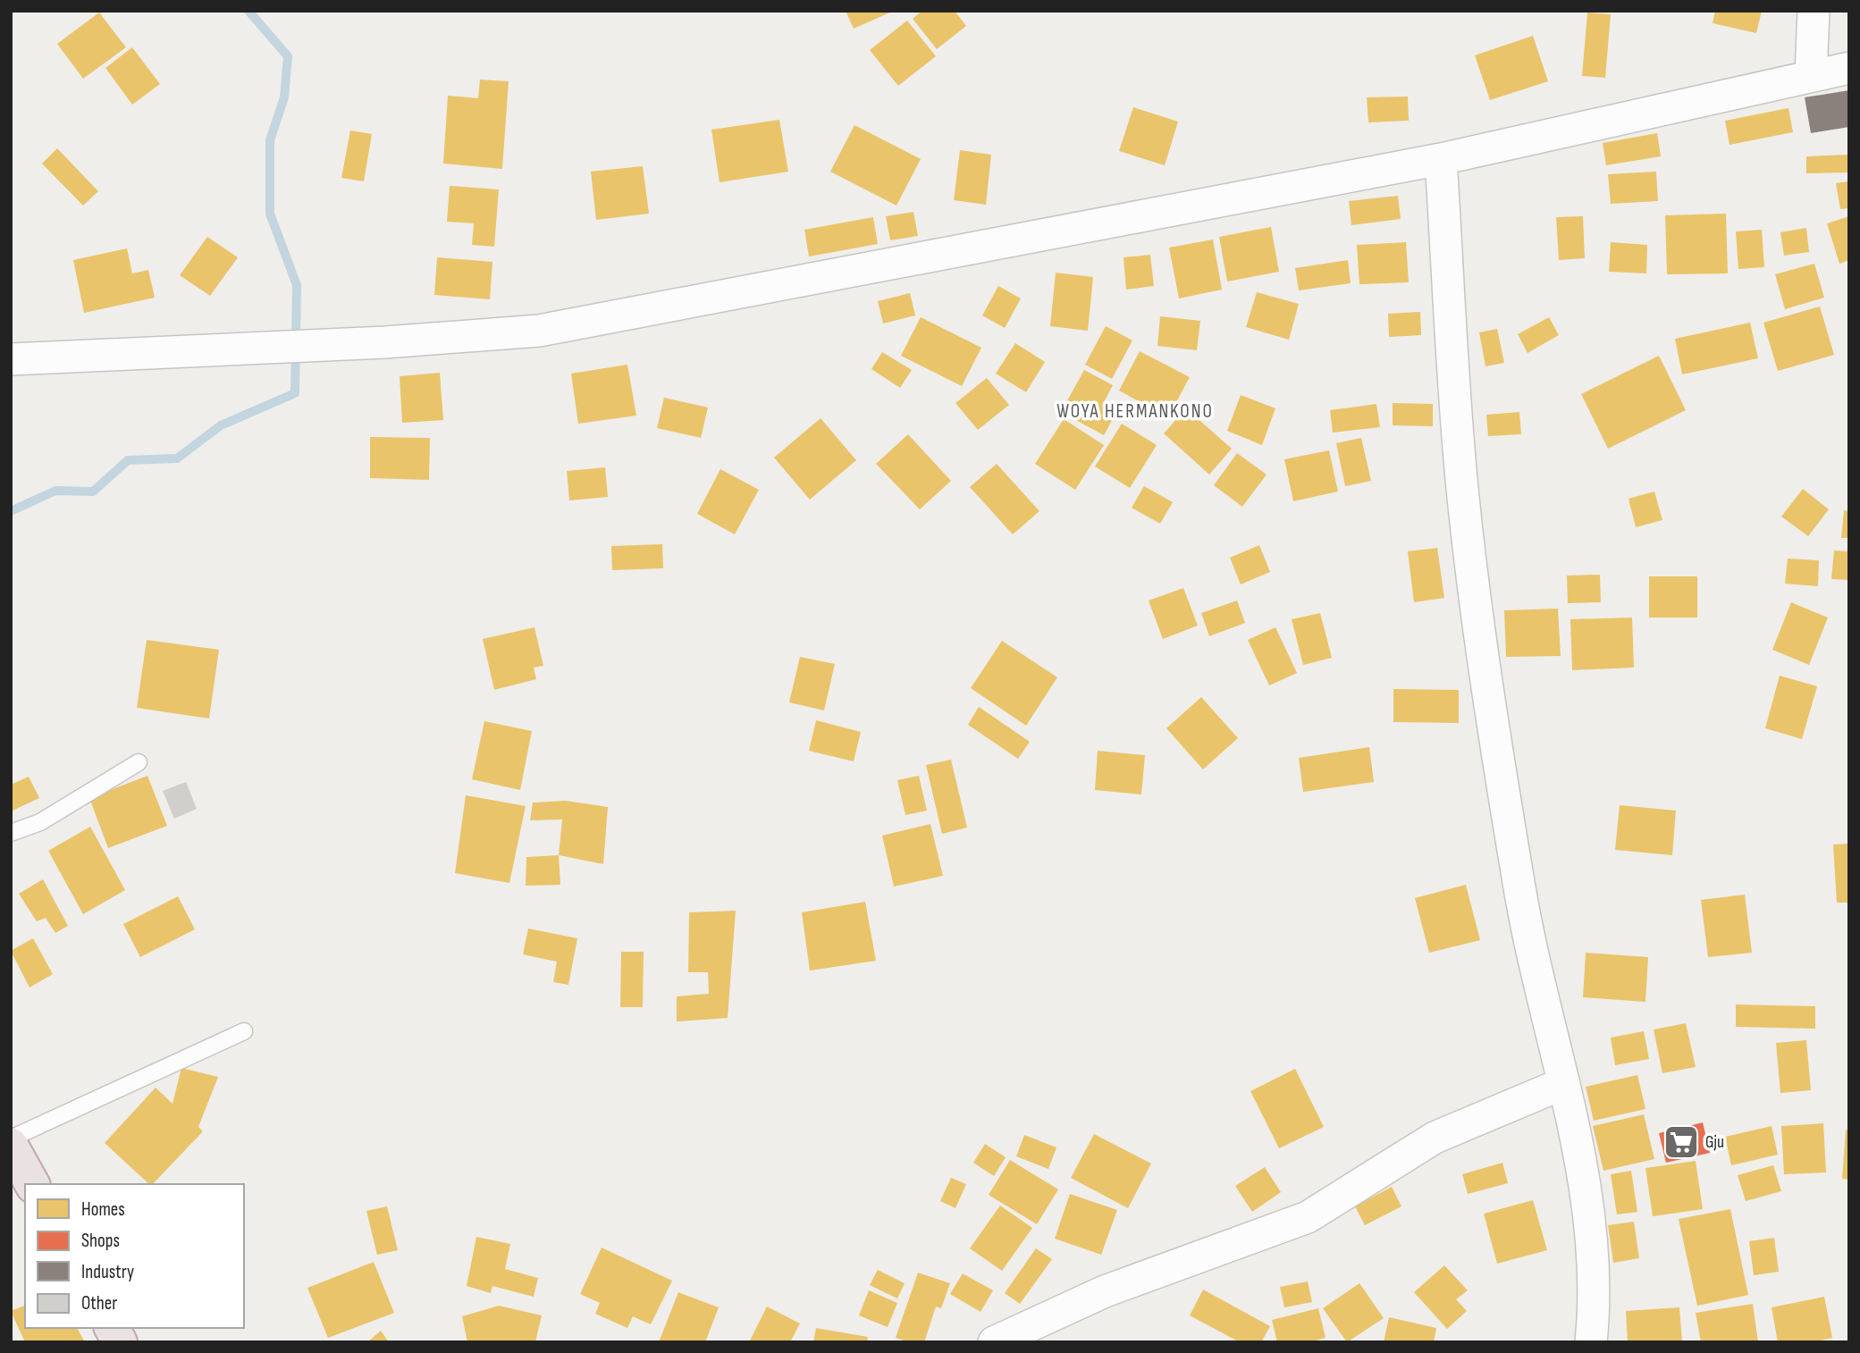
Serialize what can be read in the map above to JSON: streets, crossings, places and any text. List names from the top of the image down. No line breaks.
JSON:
{"districts":["WOYA HERMANKONO"],"places":{"supermarket":["Gju"]},"legend":["Homes","Shops","Industry","Other"]}
